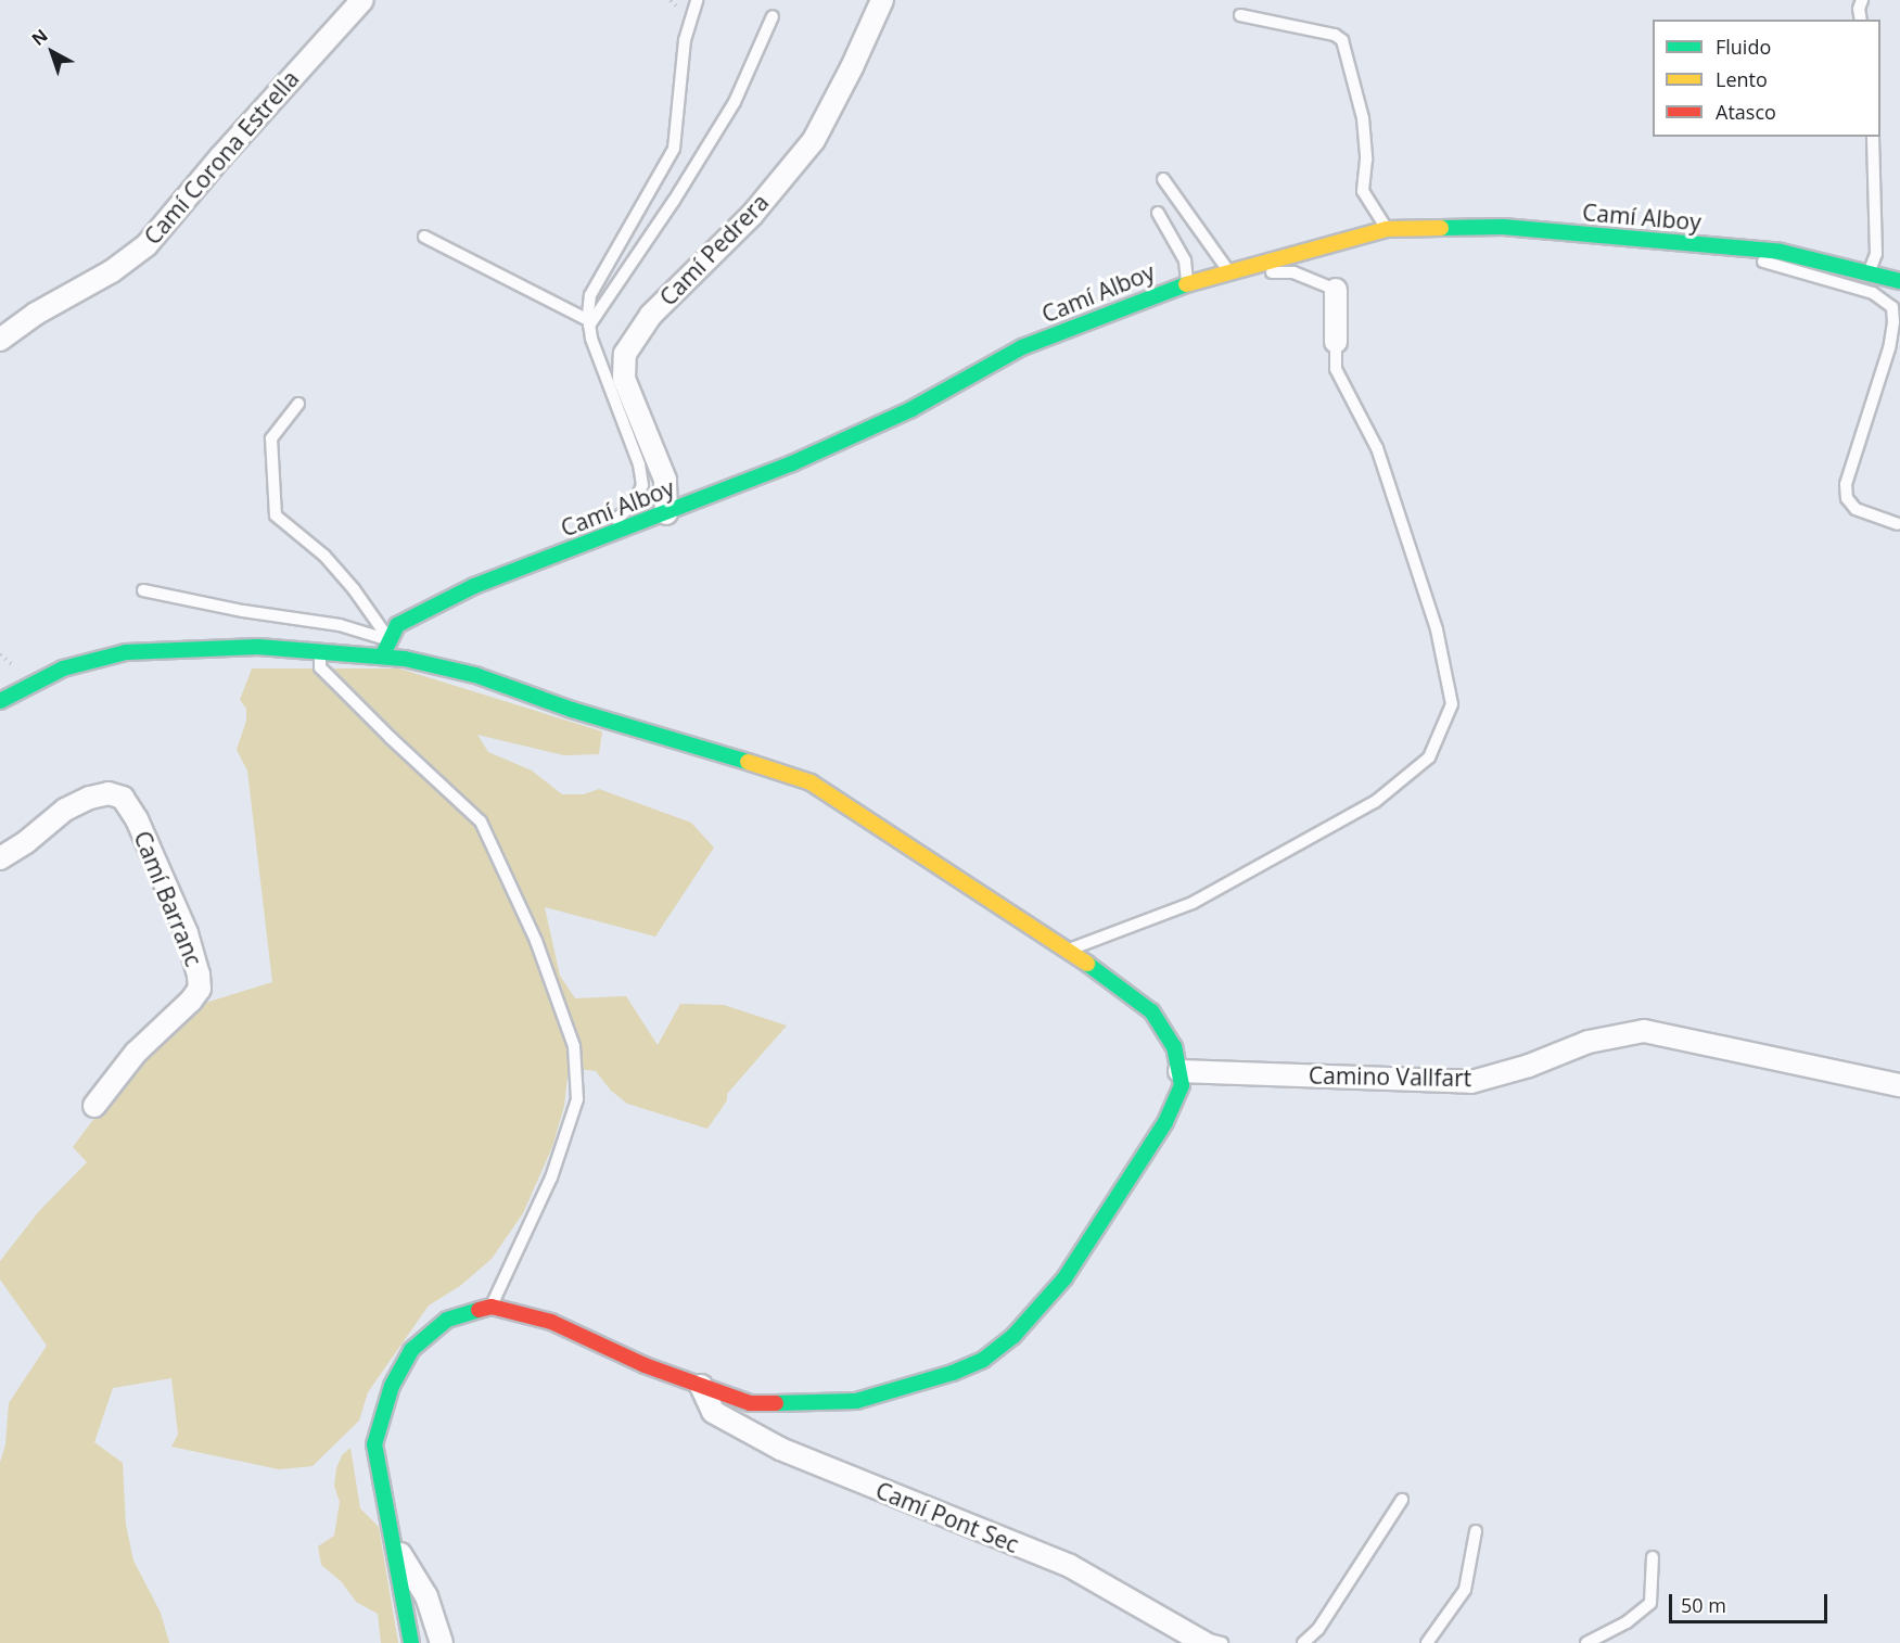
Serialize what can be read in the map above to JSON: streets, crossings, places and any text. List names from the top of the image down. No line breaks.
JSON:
{"streets":{"main road":["Camí Alboy"],"street":["Camí Corona Estrella","Camí Pedrera","Camí Barranc","Camino Vallfart","Camí Pont Sec"]},"crossings":[["Camí Alboy","Camí Pedrera"]],"legend":["Fluido","Lento","Atasco"],"scale_bar":"50 m","north":"top left"}
